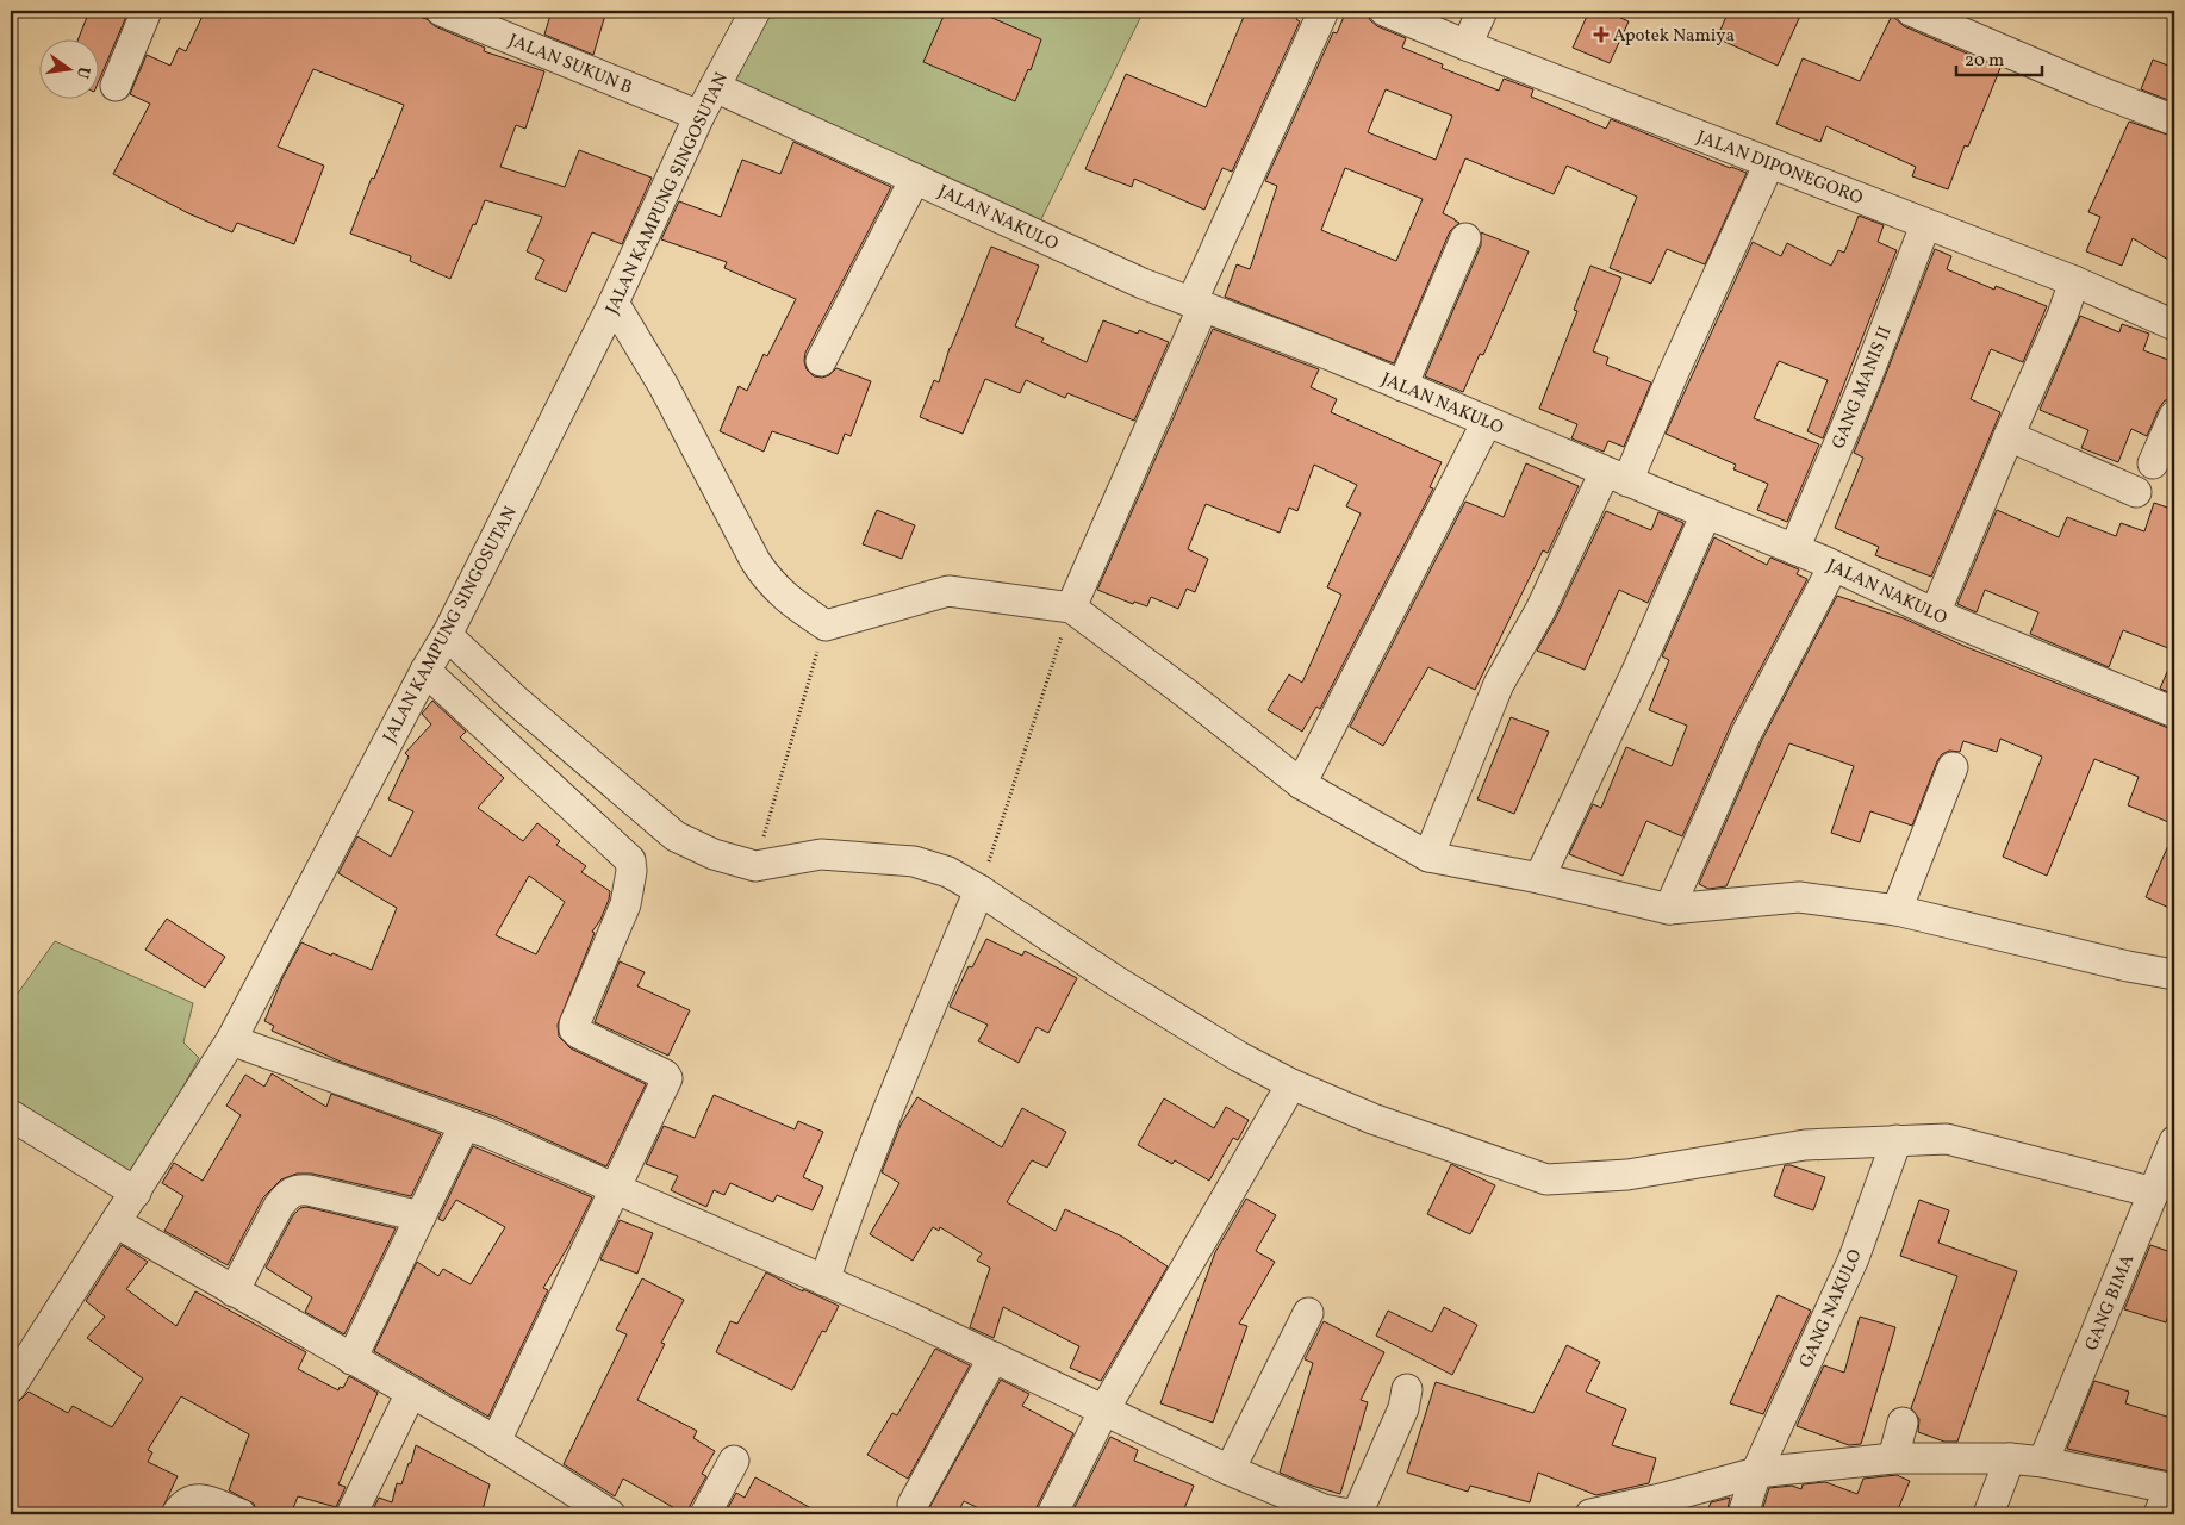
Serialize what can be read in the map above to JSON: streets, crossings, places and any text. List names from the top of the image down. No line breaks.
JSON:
{"streets":{"street":["JALAN SUKUN B","JALAN DIPONEGORO","JALAN KAMPUNG SINGOSUTAN","JALAN NAKULO","GANG MANIS II","GANG BIMA","GANG NAKULO"]},"crossings":[["JALAN SUKUN B","JALAN KAMPUNG SINGOSUTAN"],["JALAN DIPONEGORO","GANG MANIS II"],["JALAN KAMPUNG SINGOSUTAN","JALAN NAKULO"],["JALAN NAKULO","GANG MANIS II"]],"places":{"health":["Apotek Namiya"]},"scale_bar":"20 m","north":"right"}
